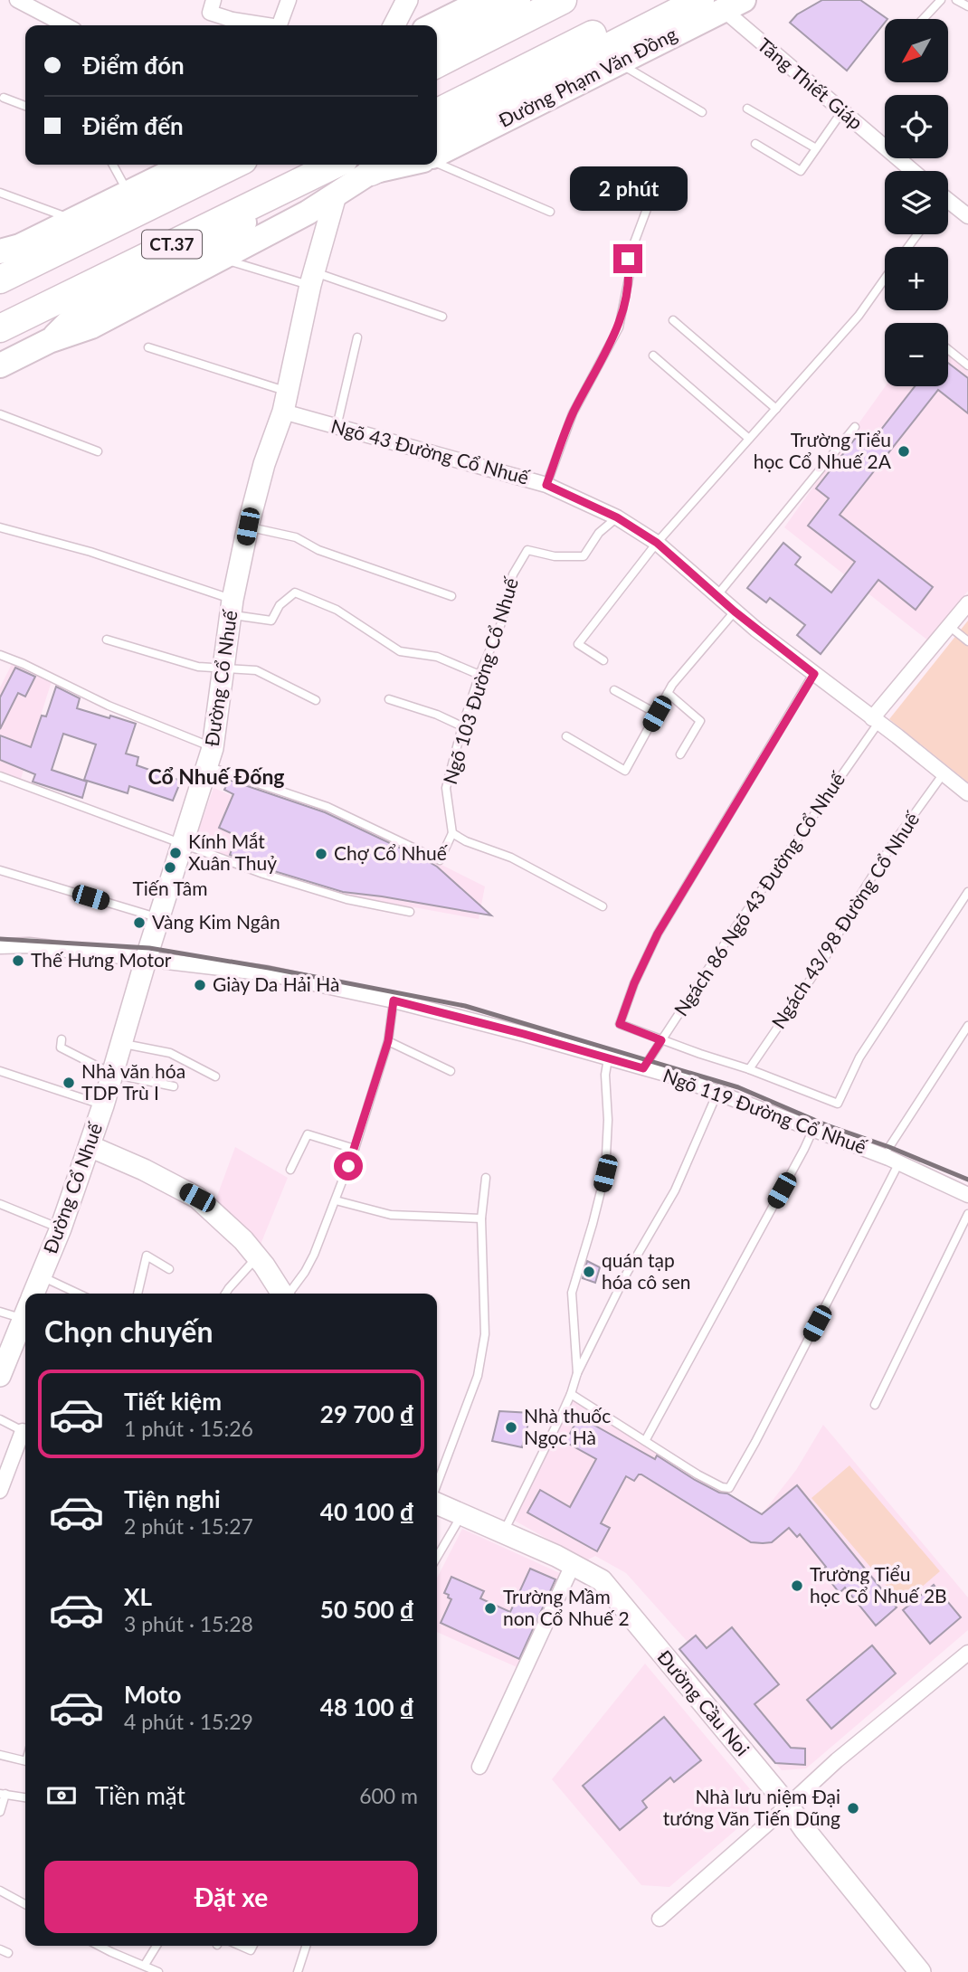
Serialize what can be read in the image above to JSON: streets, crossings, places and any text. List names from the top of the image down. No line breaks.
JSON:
{"streets":{"highway":["CT.37"],"main road":["Đường Phạm Văn Đồng","Đường Cổ Nhuế","Đường Cầu Noi"],"street":["Tăng Thiết Giáp","Ngõ 43 Đường Cổ Nhuế","Ngõ 119 Đường Cổ Nhuế"],"lane":["Ngõ 103 Đường Cổ Nhuế","Ngách 86 Ngõ 43 Đường Cổ Nhuế","Ngách 43/98 Đường Cổ Nhuế"]},"crossings":[["Đường Phạm Văn Đồng","Tăng Thiết Giáp"],["Ngõ 43 Đường Cổ Nhuế","Đường Cổ Nhuế"],["Ngõ 43 Đường Cổ Nhuế","Ngõ 103 Đường Cổ Nhuế"],["Ngõ 43 Đường Cổ Nhuế","Ngách 86 Ngõ 43 Đường Cổ Nhuế"],["Ngõ 43 Đường Cổ Nhuế","Ngách 43/98 Đường Cổ Nhuế"],["Đường Cổ Nhuế","Ngõ 119 Đường Cổ Nhuế"],["Ngách 86 Ngõ 43 Đường Cổ Nhuế","Ngõ 119 Đường Cổ Nhuế"]],"districts":["Cổ Nhuế Đống"],"places":["Trường Tiểu học Cổ Nhuế 2A","Kính Mắt Xuân Thuỷ","Chợ Cổ Nhuế","Tiến Tâm","Vàng Kim Ngân","Thế Hưng Motor","Giày Da Hải Hà","Nhà văn hóa TDP Trù I","quán tạp hóa cô sen","Nhà thuốc Ngọc Hà","Trường Tiểu học Cổ Nhuế 2B","Trường Mầm non Cổ Nhuế 2","Nhà lưu niệm Đại tướng Văn Tiến Dũng"],"north":"bottom left","page":{"map_buttons":["+","−"],"banner":["Điểm đón","Điểm đến"],"bubble":"2 phút","heading":"Chọn chuyến","list":[{"name":"Tiết kiệm","note":"1 phút · 15:26","value":"29 700 ₫"},{"name":"Tiện nghi","note":"2 phút · 15:27","value":"40 100 ₫"},{"name":"XL","note":"3 phút · 15:28","value":"50 500 ₫"},{"name":"Moto","note":"4 phút · 15:29","value":"48 100 ₫"}],"pay":["Tiền mặt","600 m"],"buttons":"Đặt xe"}}
